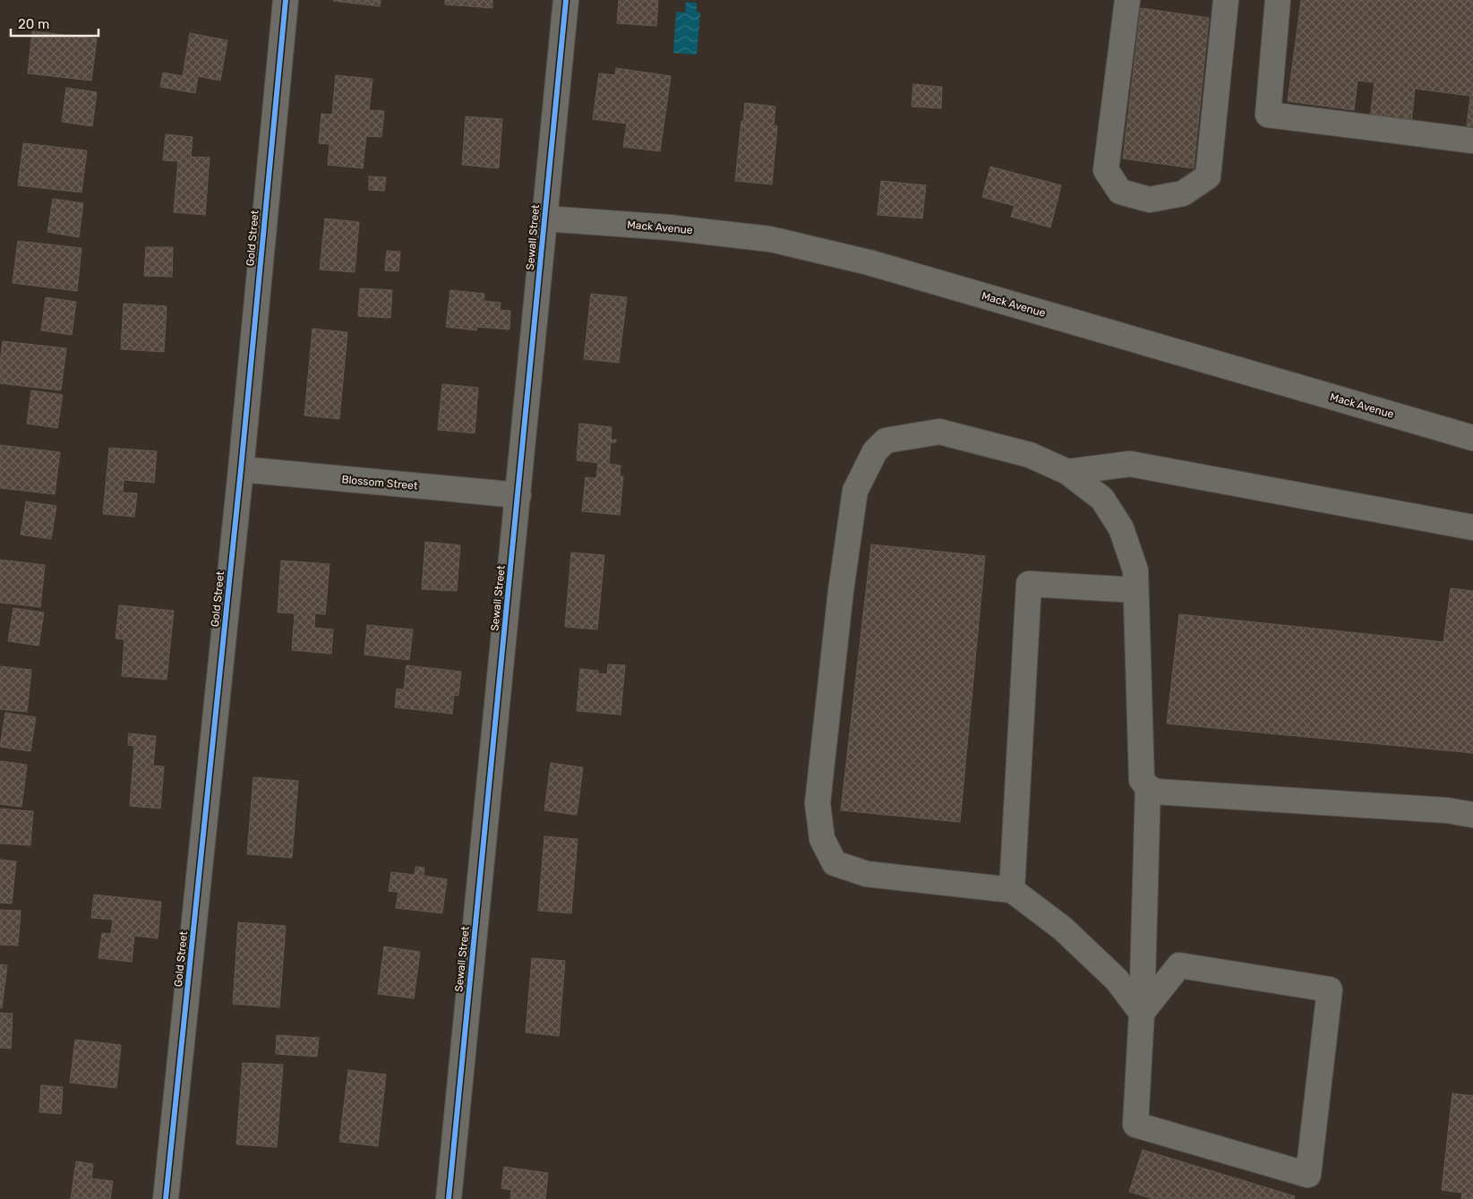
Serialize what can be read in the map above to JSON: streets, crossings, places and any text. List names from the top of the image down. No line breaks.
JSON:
{"streets":{"street":["Mack Avenue","Sewall Street","Gold Street","Blossom Street"]},"crossings":[["Mack Avenue","Sewall Street"],["Sewall Street","Blossom Street"],["Gold Street","Blossom Street"]],"scale_bar":"20 m"}
